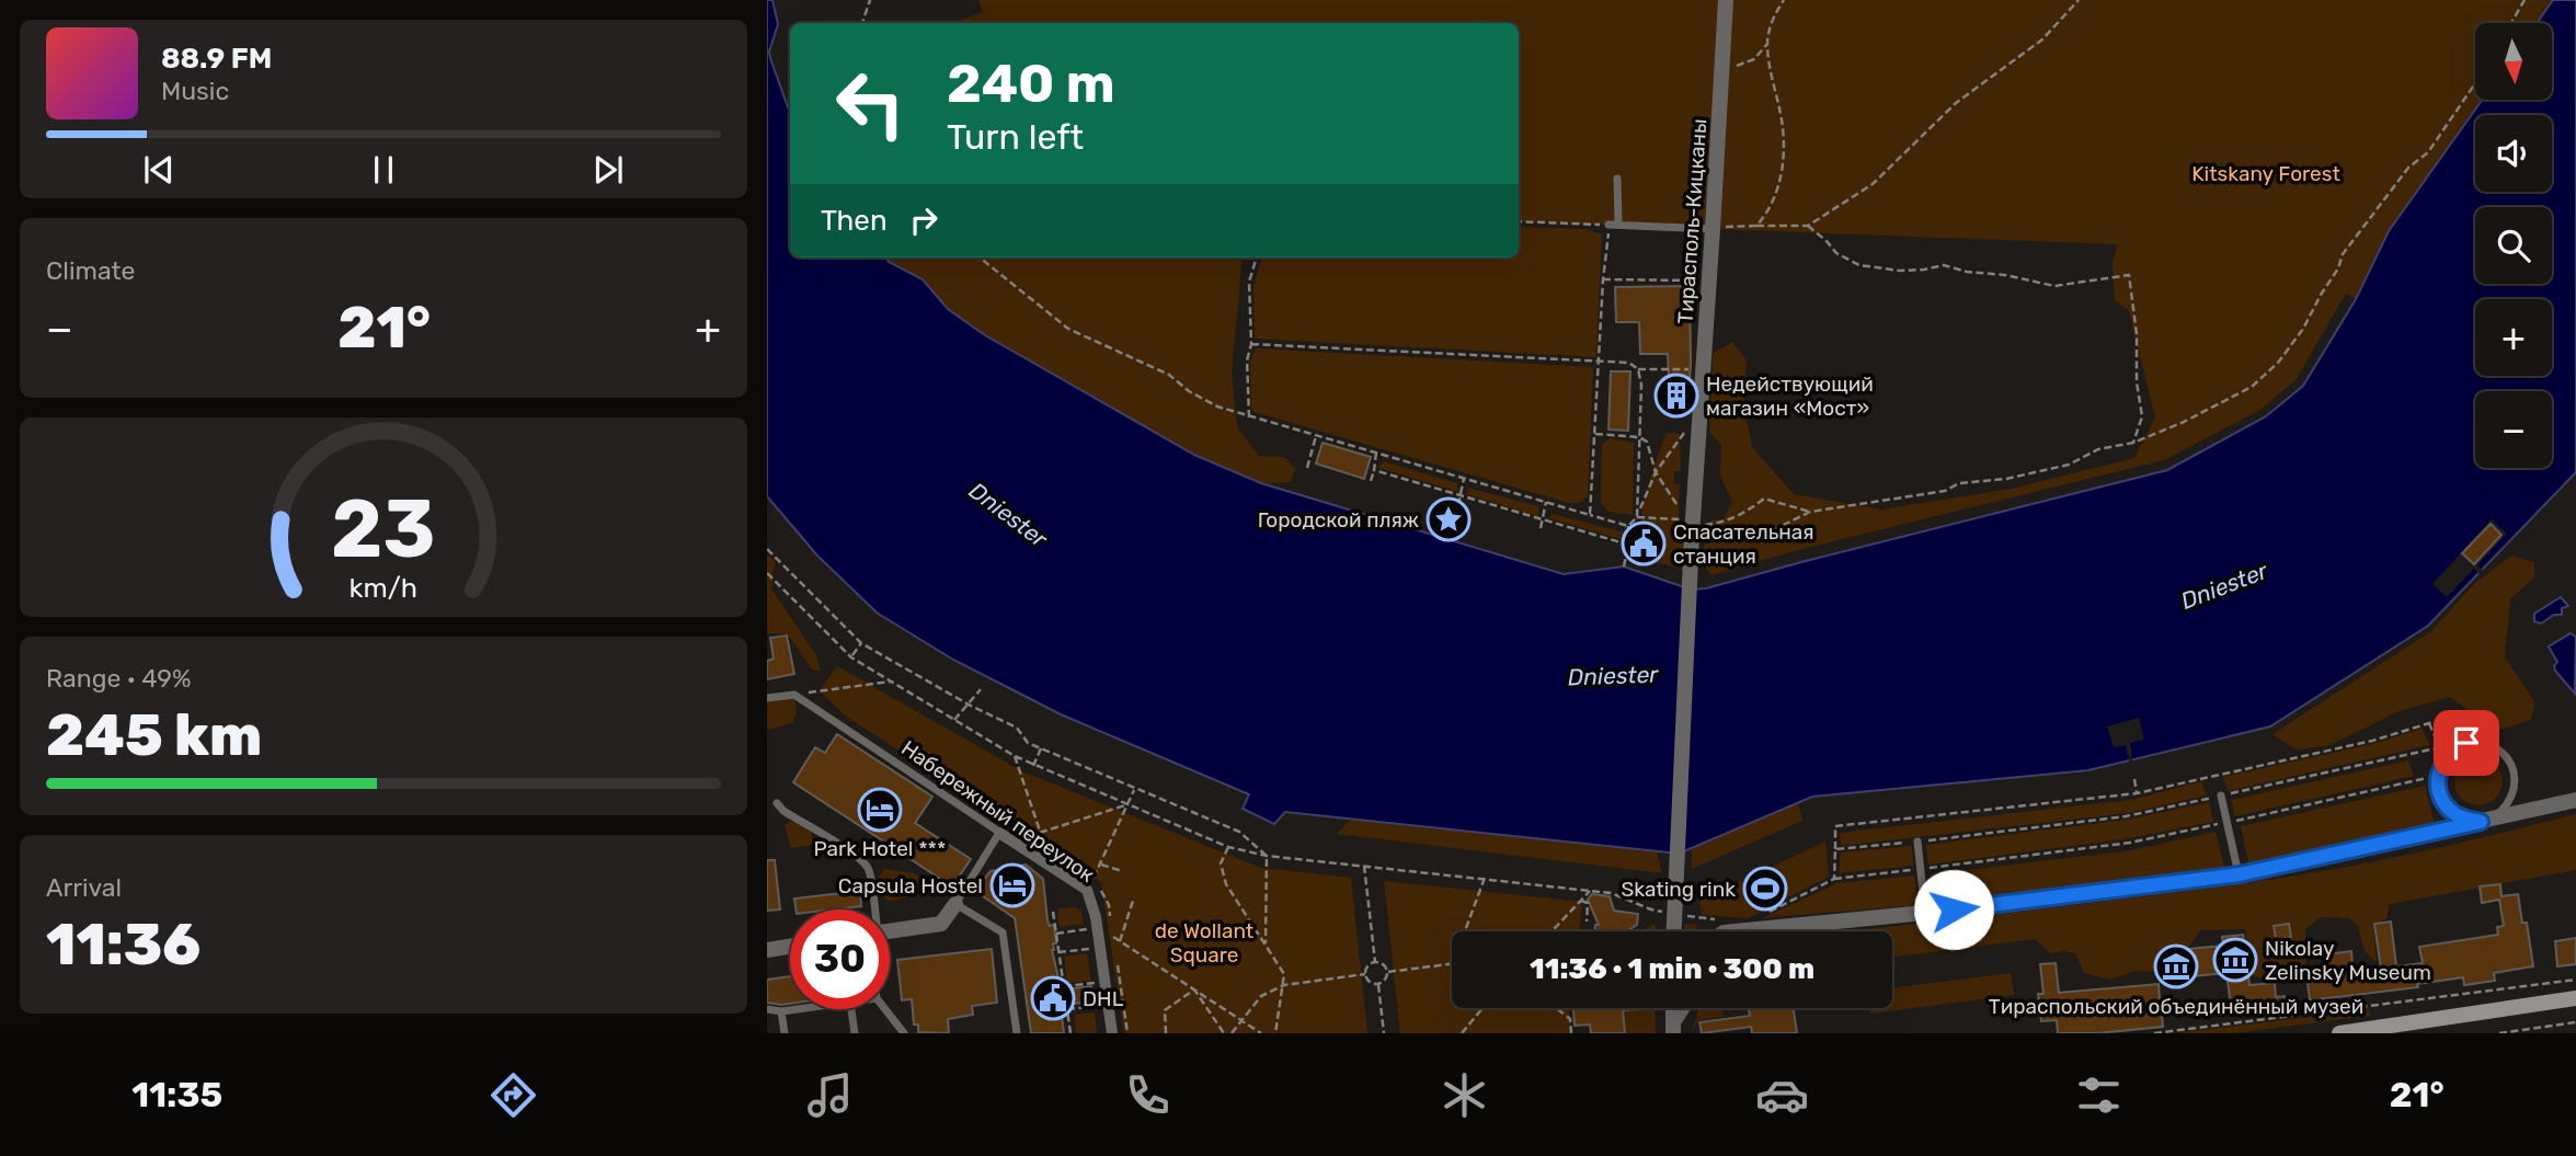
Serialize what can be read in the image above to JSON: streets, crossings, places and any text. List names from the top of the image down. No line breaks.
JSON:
{"streets":{"street":["Тирасполь-Кицканы","Набережный переулок"]},"water":["Dniester"],"parks":["Kitskany Forest","de Wollant Square"],"places":{"building":["Недействующий магазин «Мост»"],"place":["Городской пляж"],"public building":["Спасательная станция","DHL"],"hotel":["Park Hotel ***","Capsula Hostel"],"sports":["Skating rink"],"museum":["Nikolay Zelinsky Museum","Тираспольский объединённый музей"]},"north":"bottom","page":{"map_buttons":["+","−"],"turn":["240 m","Turn left"],"song":["88.9 FM","Music"],"then":"Then","tile":["Climate",["Range · 49%","245 km"],["Arrival","11:36"]],"heat":["−","21°","+"],"limit":"30","trip":"11:36 · 1 min · 300 m","tabs":["11:35","21°"],"gauge":["23","km/h"]}}
